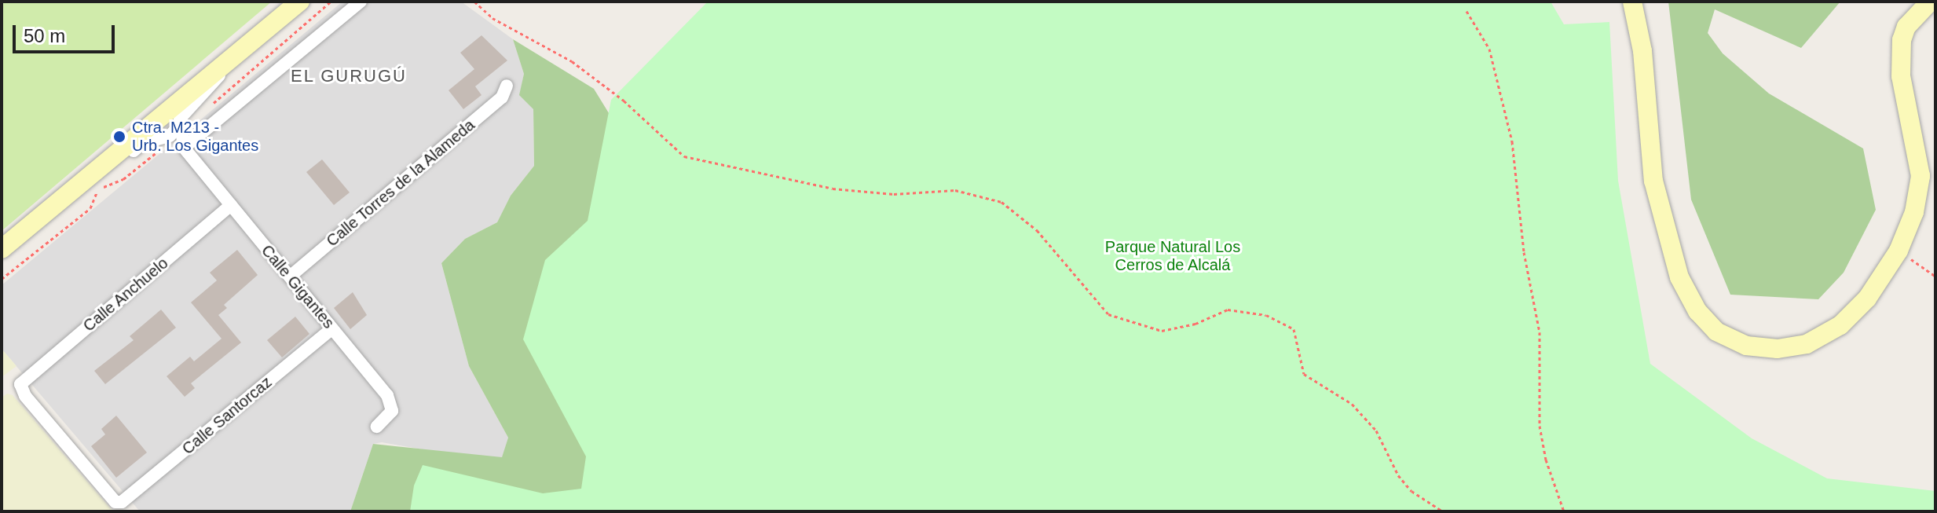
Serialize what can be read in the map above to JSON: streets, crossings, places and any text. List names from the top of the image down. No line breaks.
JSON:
{"streets":{"street":["Calle Torres de la Alameda","Calle Gigantes","Calle Anchuelo","Calle Santorcaz"]},"crossings":[["Calle Torres de la Alameda","Calle Gigantes"],["Calle Gigantes","Calle Anchuelo"],["Calle Gigantes","Calle Santorcaz"],["Calle Anchuelo","Calle Santorcaz"]],"districts":["EL GURUGÚ"],"parks":["Parque Natural Los Cerros de Alcalá"],"places":["Ctra. M213 - Urb. Los Gigantes"],"scale_bar":"50 m"}
